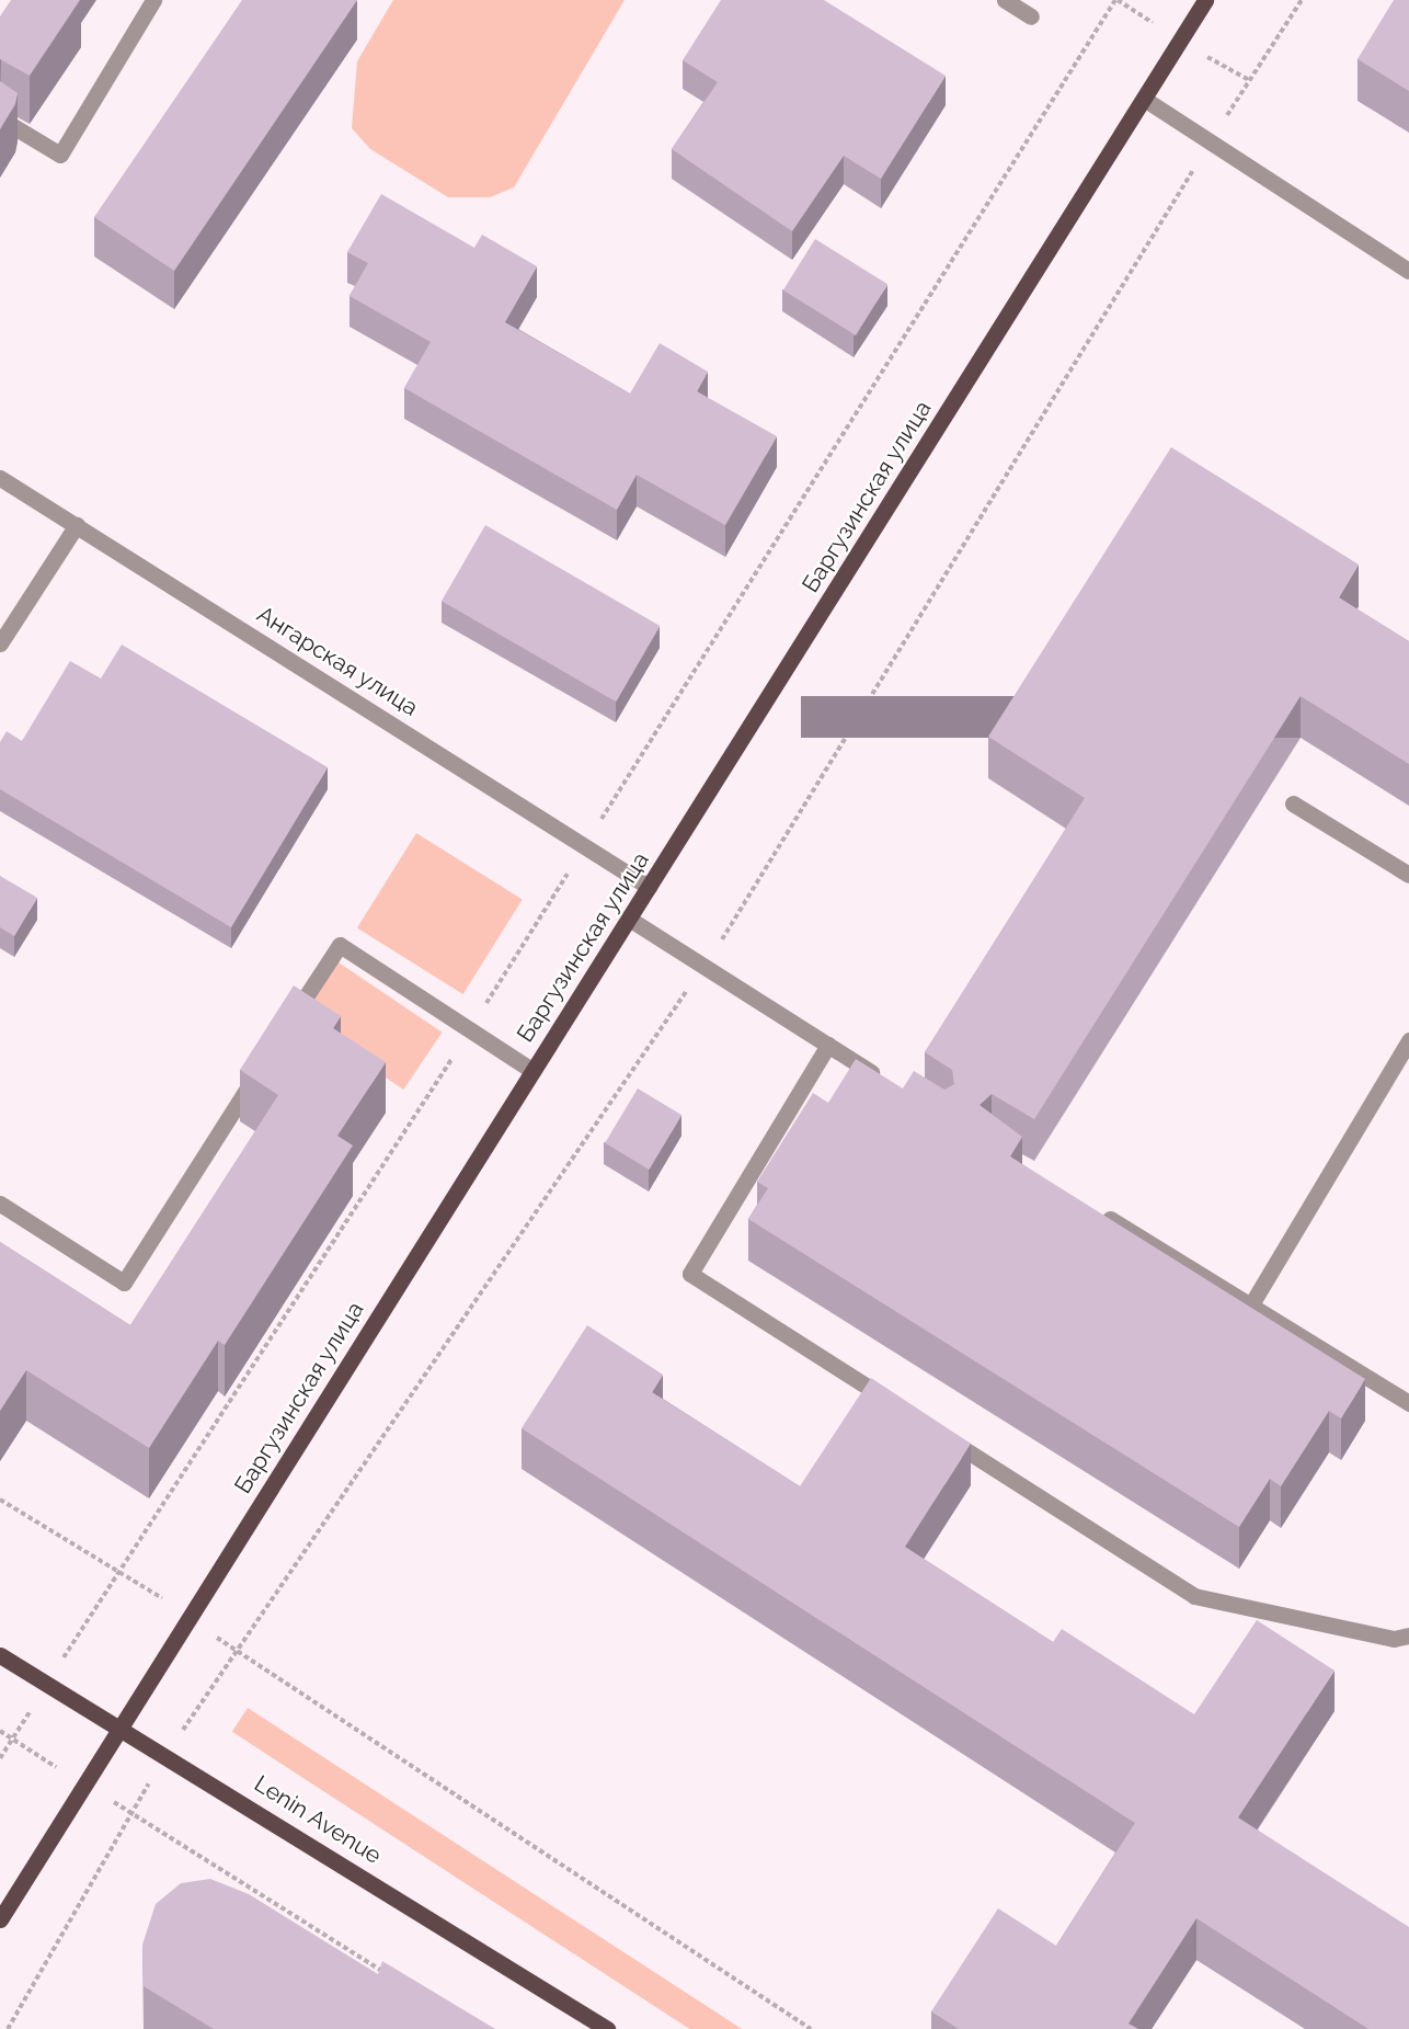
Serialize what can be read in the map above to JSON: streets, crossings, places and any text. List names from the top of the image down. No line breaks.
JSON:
{"streets":{"main road":["Баргузинская улица","Lenin Avenue"],"street":["Ангарская улица"]},"crossings":[["Баргузинская улица","Ангарская улица"],["Баргузинская улица","Lenin Avenue"]]}
